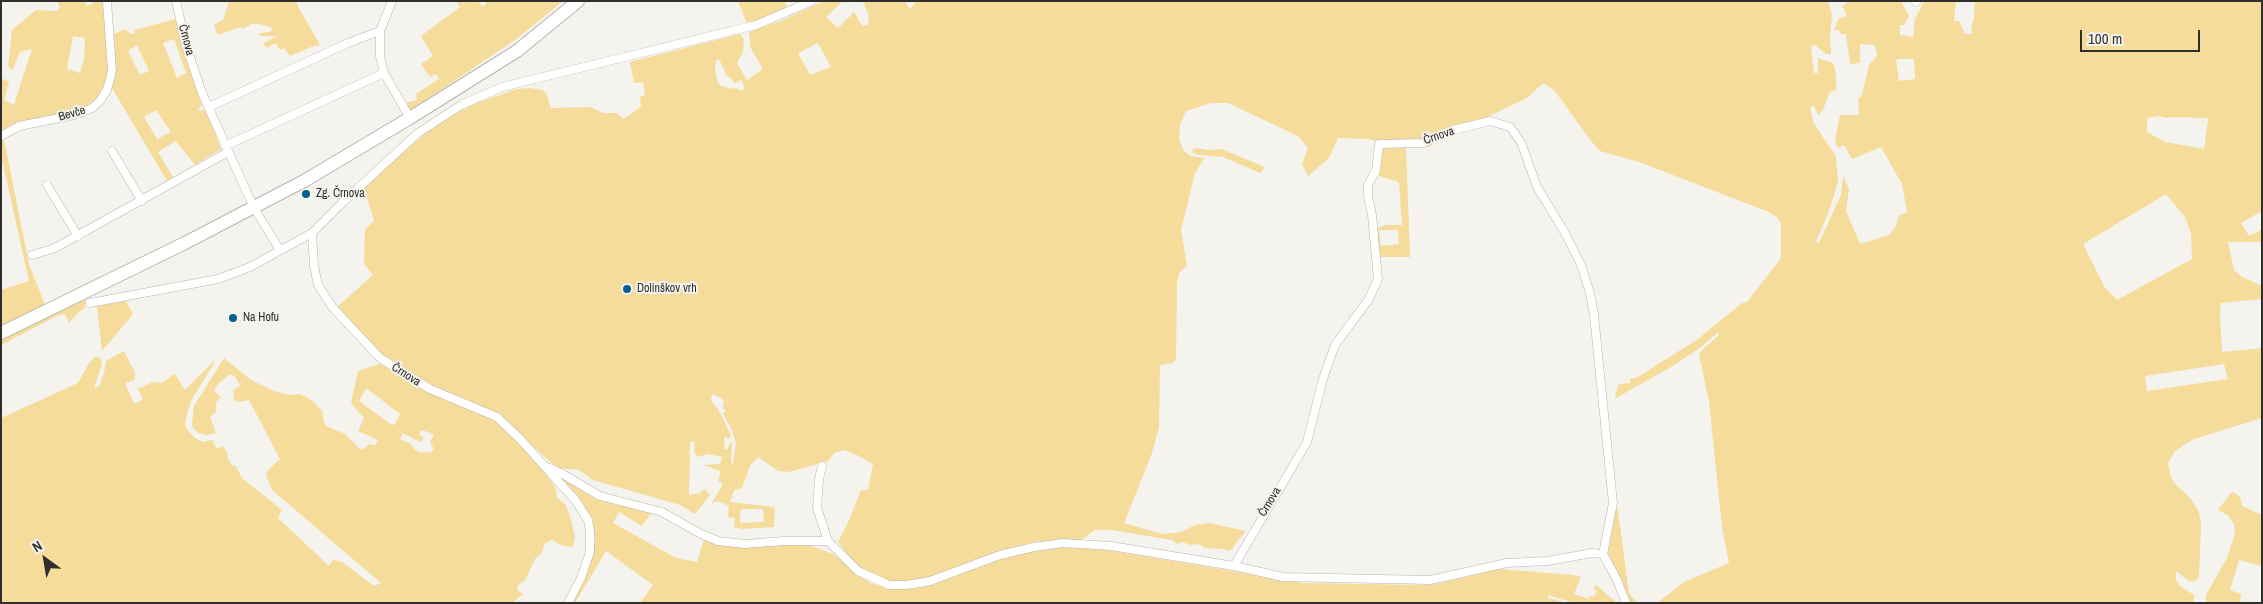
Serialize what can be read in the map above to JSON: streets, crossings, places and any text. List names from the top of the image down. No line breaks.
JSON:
{"streets":{"street":["Črnova","Bevče"]},"places":["Zg. Črnova","Dolinškov vrh","Na Hofu"],"scale_bar":"100 m","north":"top left"}
